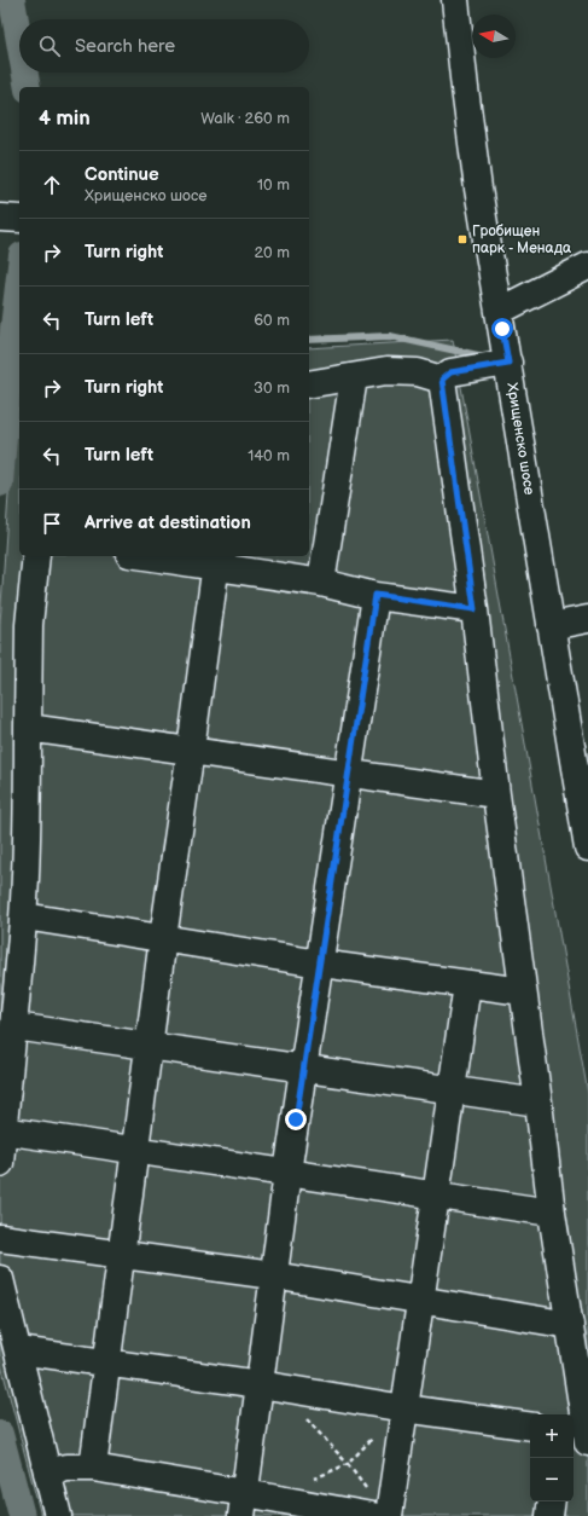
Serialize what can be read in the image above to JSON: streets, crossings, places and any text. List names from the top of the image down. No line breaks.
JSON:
{"streets":{"street":["Хрищенско шосе"]},"places":{"transit":["Гробищен парк - Менада"]},"north":"left","page":{"search":"Search here","heading":["4 min","Walk · 260 m"],"list":[["Continue","Хрищенско шосе","10 m"],["Turn right","20 m"],["Turn left","60 m"],["Turn right","30 m"],["Turn left","140 m"],"Arrive at destination"],"map_buttons":["+","−"]}}
